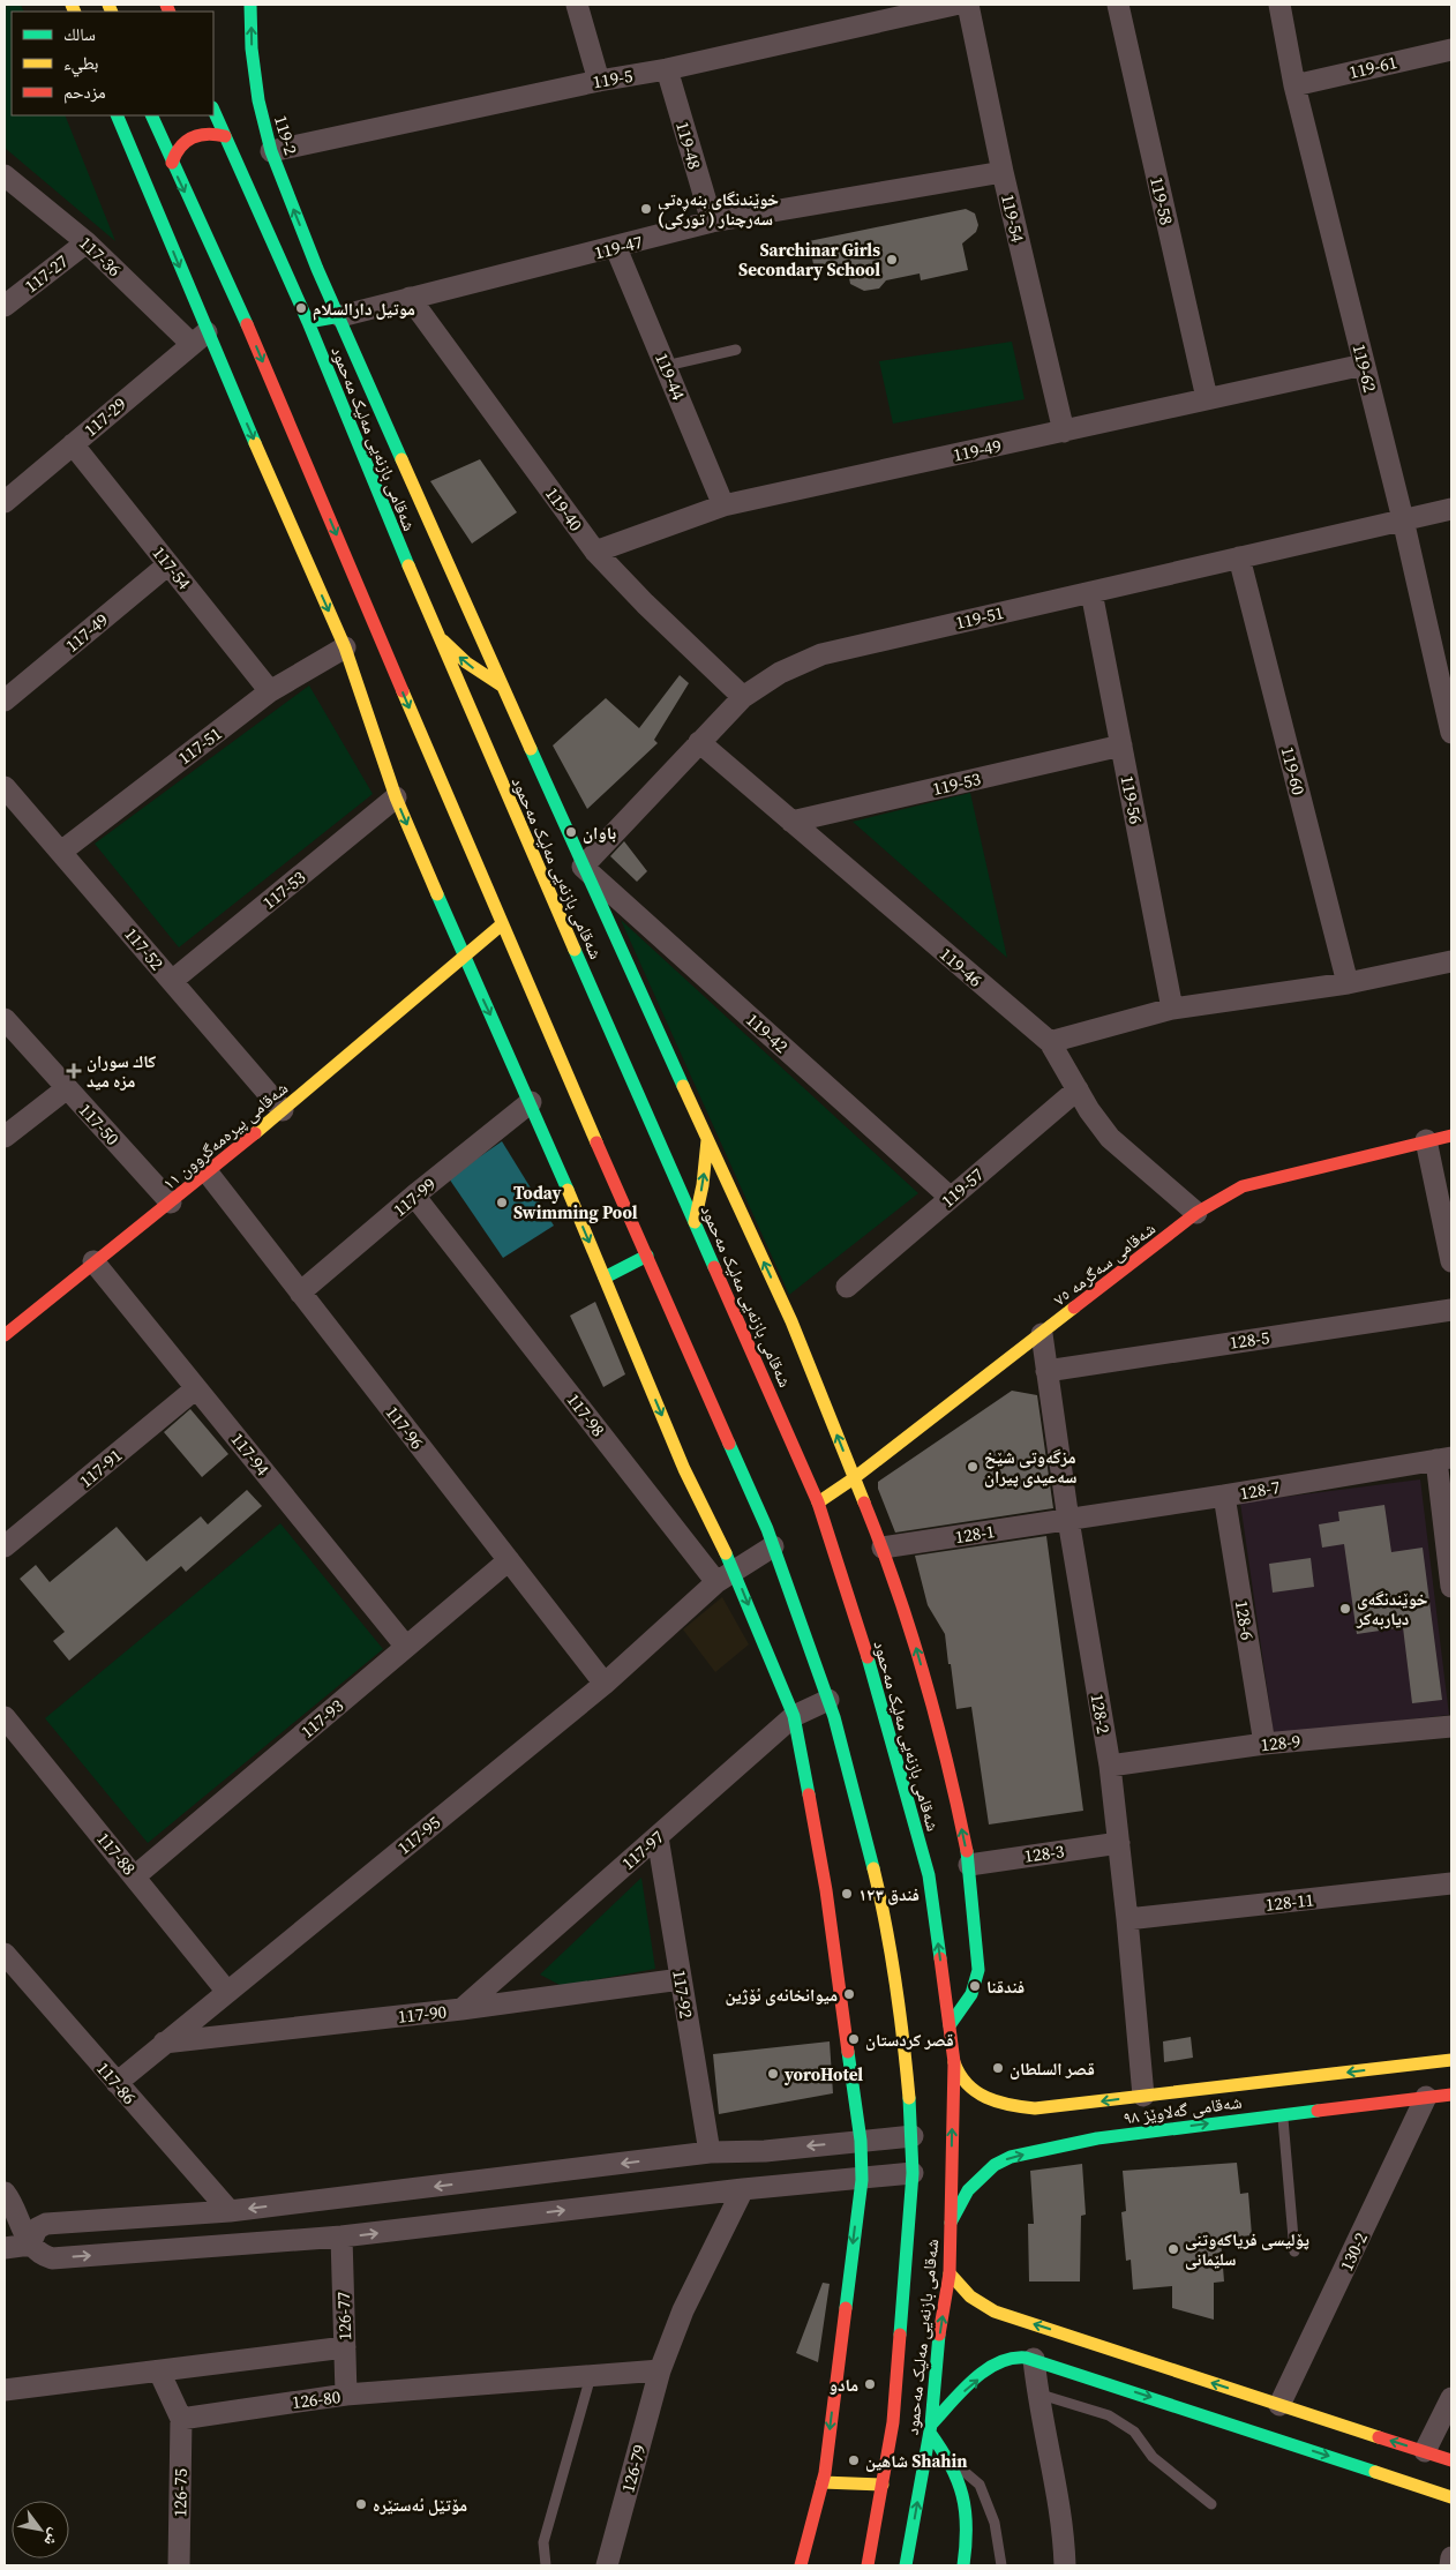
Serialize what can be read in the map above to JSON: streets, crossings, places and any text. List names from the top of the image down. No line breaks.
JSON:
{"streets":{"main road":["119-2","شەقامی بازنەیی مەلیک مەحمود","شەقامی پیرەمەگروون ١١","شەقامی سەگرمە ٧٥","شەقامی گەلاوێژ ٩٨"],"street":["119-61","119-5","119-48","119-58","119-54","119-47","117-36","117-27","119-62","119-44","117-29","119-49","119-40","117-54","119-51","117-49","117-51","119-60","119-53","119-56","117-53","117-52","119-46","119-42","117-50","119-57","117-99","128-5","117-98","117-96","117-94","117-91","128-7","128-1","128-6","128-2","117-93","128-9","117-95","117-97","117-88","128-3","128-11","117-92","117-90","117-86","130-2","126-77","126-80","126-79","126-75"]},"crossings":[["119-61","119-62"],["119-5","119-2"],["119-5","119-48"],["119-2","119-47"],["119-2","شەقامی بازنەیی مەلیک مەحمود"],["119-2","119-51"],["119-2","119-42"],["119-2","شەقامی سەگرمە ٧٥"],["119-2","128-1"],["119-2","128-3"],["119-48","119-47"],["119-58","119-49"],["119-54","119-47"],["119-54","119-49"],["119-47","119-44"],["119-47","119-40"],["117-36","117-27"],["117-36","117-29"],["119-62","119-49"],["119-62","119-51"],["119-44","119-49"],["117-29","117-54"],["شەقامی بازنەیی مەلیک مەحمود","شەقامی پیرەمەگروون ١١"],["شەقامی بازنەیی مەلیک مەحمود","شەقامی سەگرمە ٧٥"],["شەقامی بازنەیی مەلیک مەحمود","117-97"],["شەقامی بازنەیی مەلیک مەحمود","شەقامی گەلاوێژ ٩٨"],["119-49","119-40"],["119-40","119-51"],["117-54","117-49"],["117-54","117-51"],["119-51","119-60"],["119-51","119-56"],["119-51","119-46"],["119-51","119-42"],["117-51","117-52"],["119-53","119-56"],["119-53","119-46"],["117-53","117-52"],["117-52","شەقامی پیرەمەگروون ١١"],["119-46","119-57"],["119-46","شەقامی سەگرمە ٧٥"],["119-42","119-57"],["117-50","شەقامی پیرەمەگروون ١١"],["شەقامی پیرەمەگروون ١١","117-96"],["شەقامی پیرەمەگروون ١١","117-94"],["117-99","117-98"],["117-99","117-96"],["شەقامی سەگرمە ٧٥","128-2"],["128-5","128-2"],["117-98","117-95"],["117-96","117-93"],["117-96","117-95"],["117-94","117-91"],["117-94","117-93"],["128-7","128-1"],["128-7","128-6"],["128-7","128-2"],["128-1","128-2"],["128-6","128-9"],["128-2","128-9"],["128-2","128-3"],["128-2","128-11"],["128-2","شەقامی گەلاوێژ ٩٨"],["117-93","117-88"],["117-95","117-88"],["117-95","117-90"],["117-95","117-86"],["117-97","117-92"],["117-97","117-90"],["117-92","117-90"],["شەقامی گەلاوێژ ٩٨","130-2"],["126-77","126-80"],["126-80","126-79"],["126-80","126-75"]],"one_way":["119-2"],"places":{"other":["خوێندنگای بنەڕەتی سەرچنار ( تورکی)","Sarchinar Girls Secondary School","موتيل دارالسلام","باوان","Today Swimming Pool","مزگەوتی شێخ سەعیدی پیران","خوێندنگەی دیاربەکر","فندق ١٢٣","فندقنا","میوانخانەی ئۆژین","قصر كردستان","قصر السلطان","yoroHotel","پۆلیسی فریاکەوتنی سلێمانی","مادو","شاهین Shahin","مۆتێل ئەستێرە"],"health":["كاك سوران مزه ميد"]},"legend":["سالك","بطيء","مزدحم"],"north":"bottom right"}
